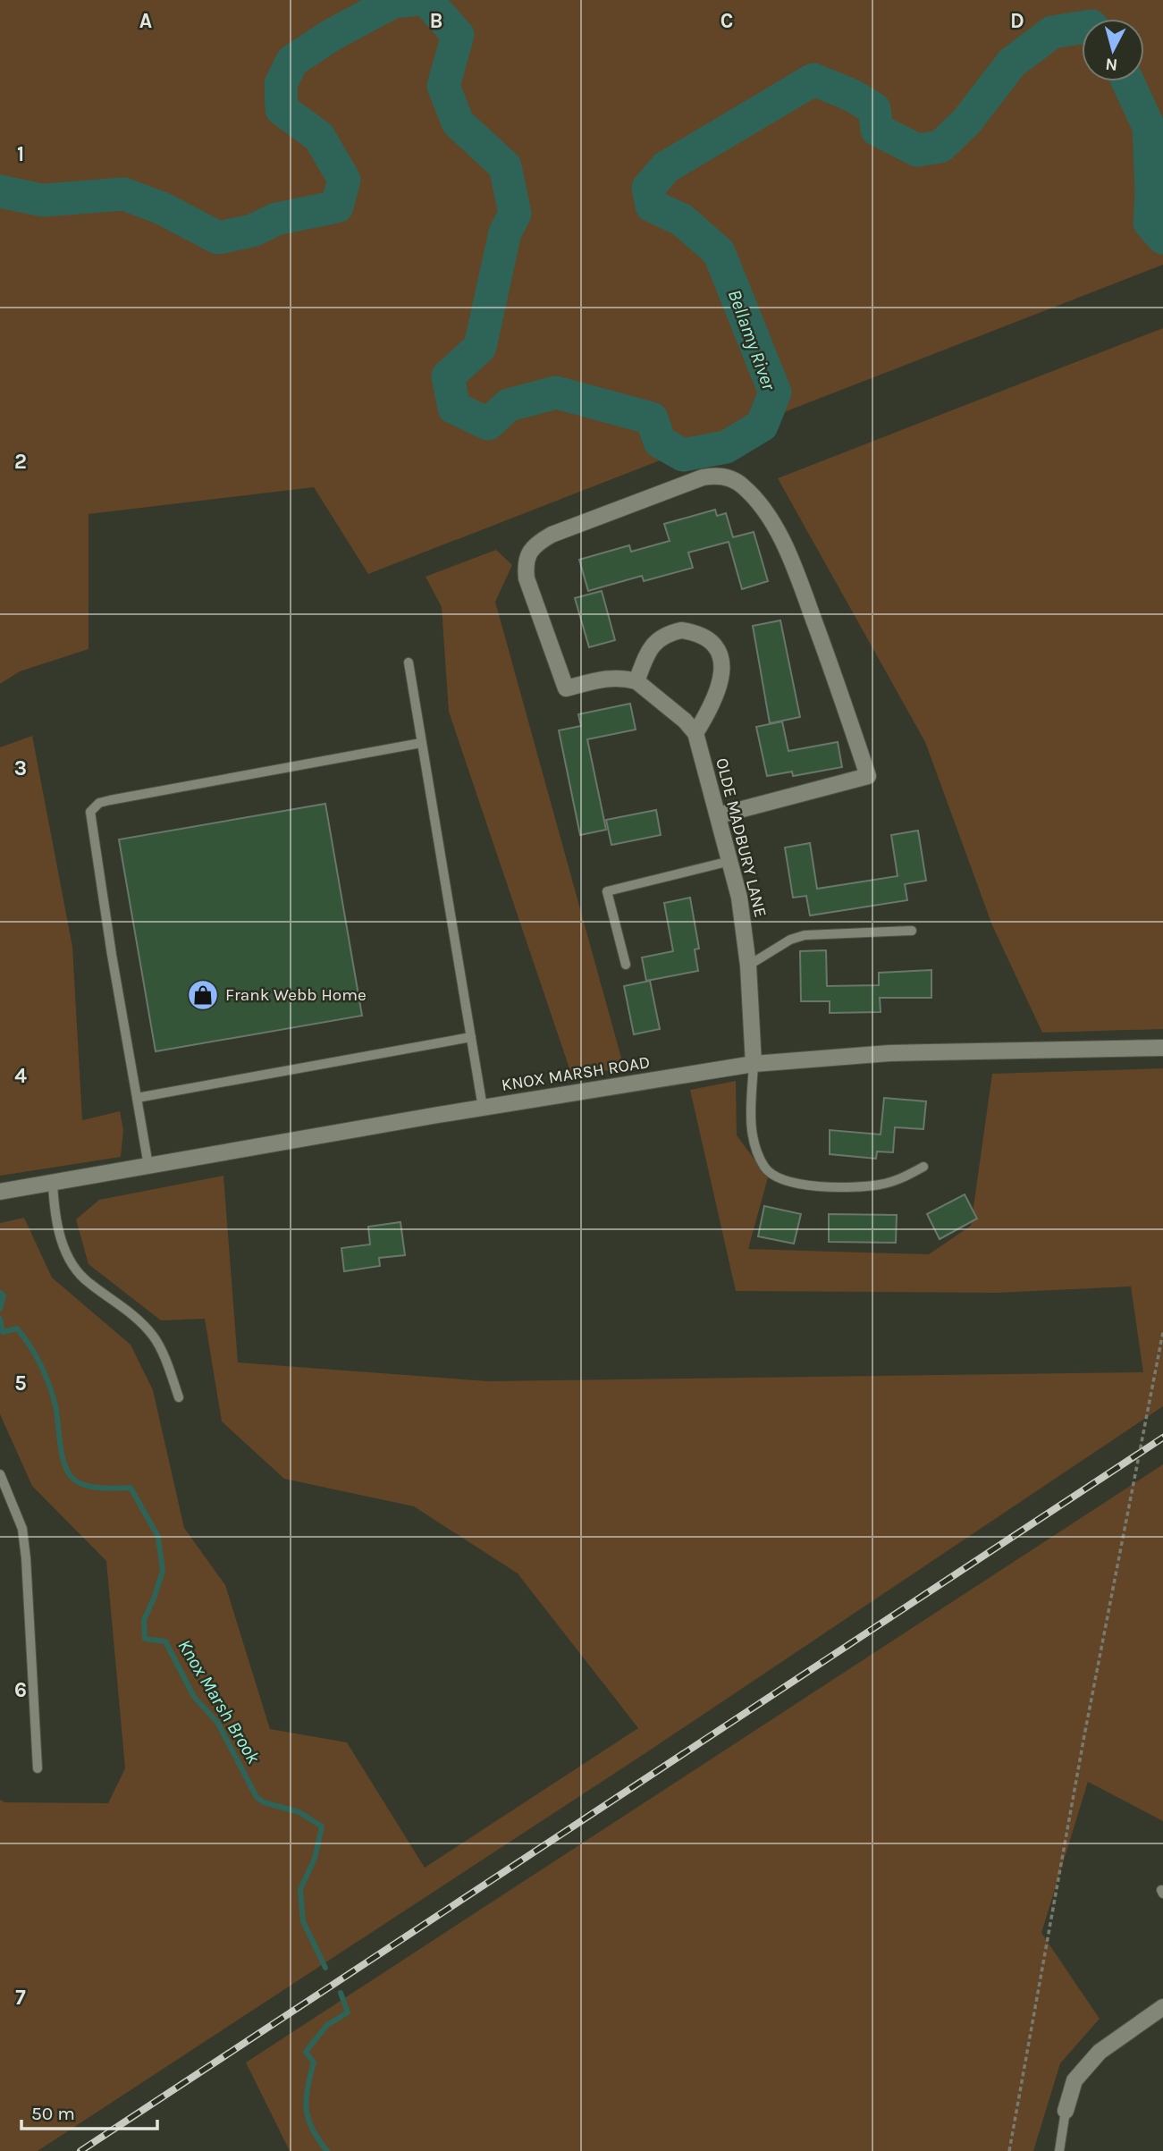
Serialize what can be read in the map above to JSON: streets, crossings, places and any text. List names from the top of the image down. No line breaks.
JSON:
{"streets":{"street":["OLDE MADBURY LANE","KNOX MARSH ROAD"]},"crossings":[["OLDE MADBURY LANE","KNOX MARSH ROAD"]],"water":["Bellamy River","Knox Marsh Brook"],"places":{"shop":["Frank Webb Home"]},"scale_bar":"50 m","north":"bottom","grid":{"columns":["A","B","C","D"],"rows":["1","2","3","4","5","6","7"]}}
